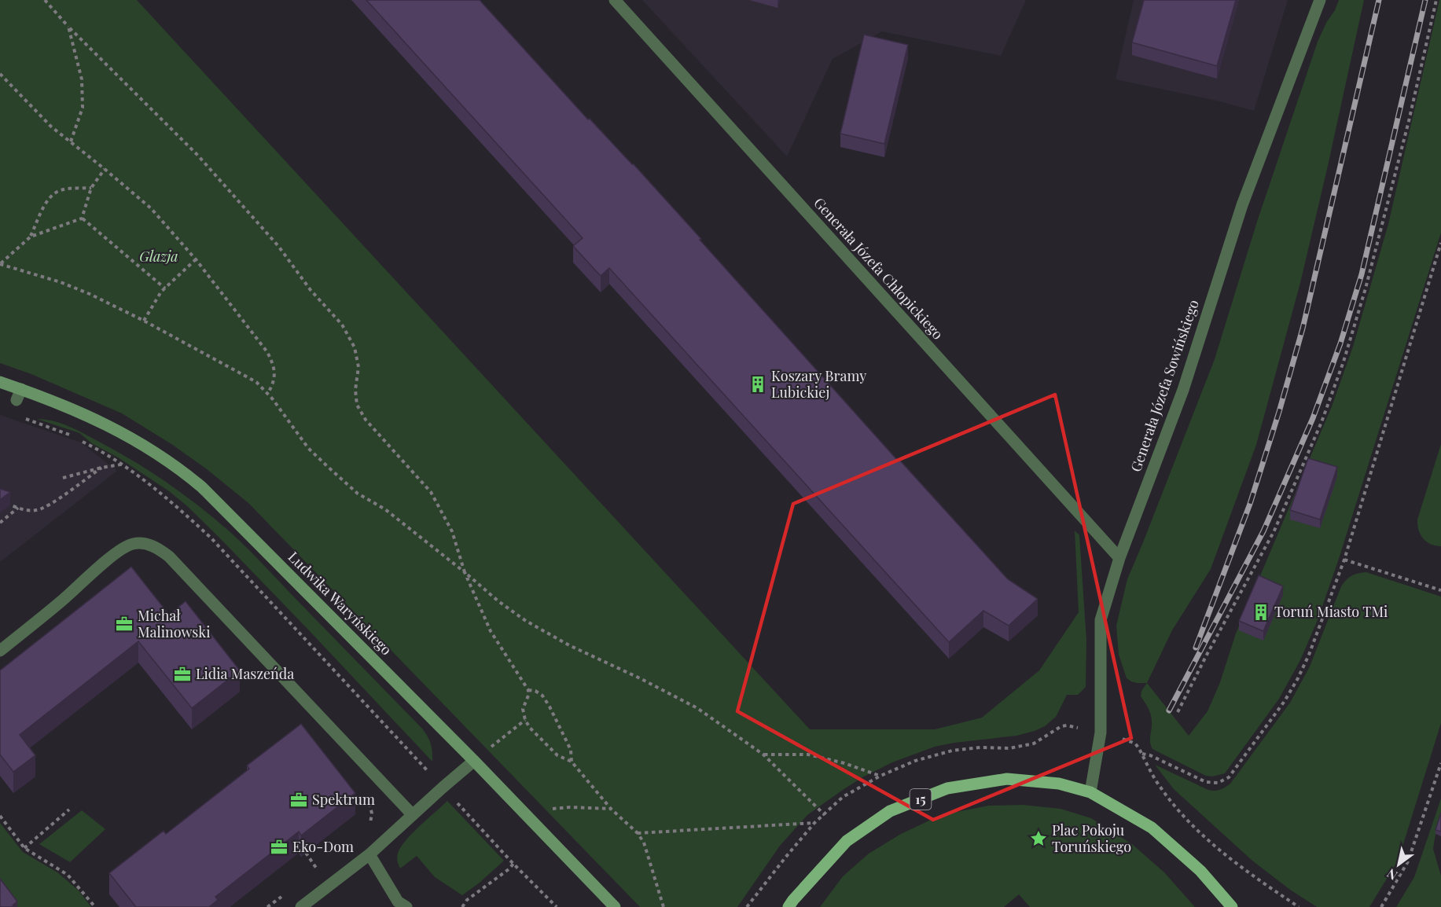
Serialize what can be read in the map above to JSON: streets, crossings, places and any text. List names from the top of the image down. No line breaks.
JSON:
{"streets":{"main road":["15"],"street":["Generała Józefa Chłopickiego","Generała Józefa Sowińskiego","Ludwika Waryńskiego"]},"crossings":[["Generała Józefa Chłopickiego","Generała Józefa Sowińskiego"],["Generała Józefa Sowińskiego","15"]],"parks":["Glazja"],"places":{"building":["Koszary Bramy Lubickiej","Toruń Miasto TMi"],"office":["Michał Malinowski","Lidia Maszeńda","Spektrum","Eko-Dom"],"place":["Plac Pokoju Toruńskiego"]},"north":"bottom left"}
